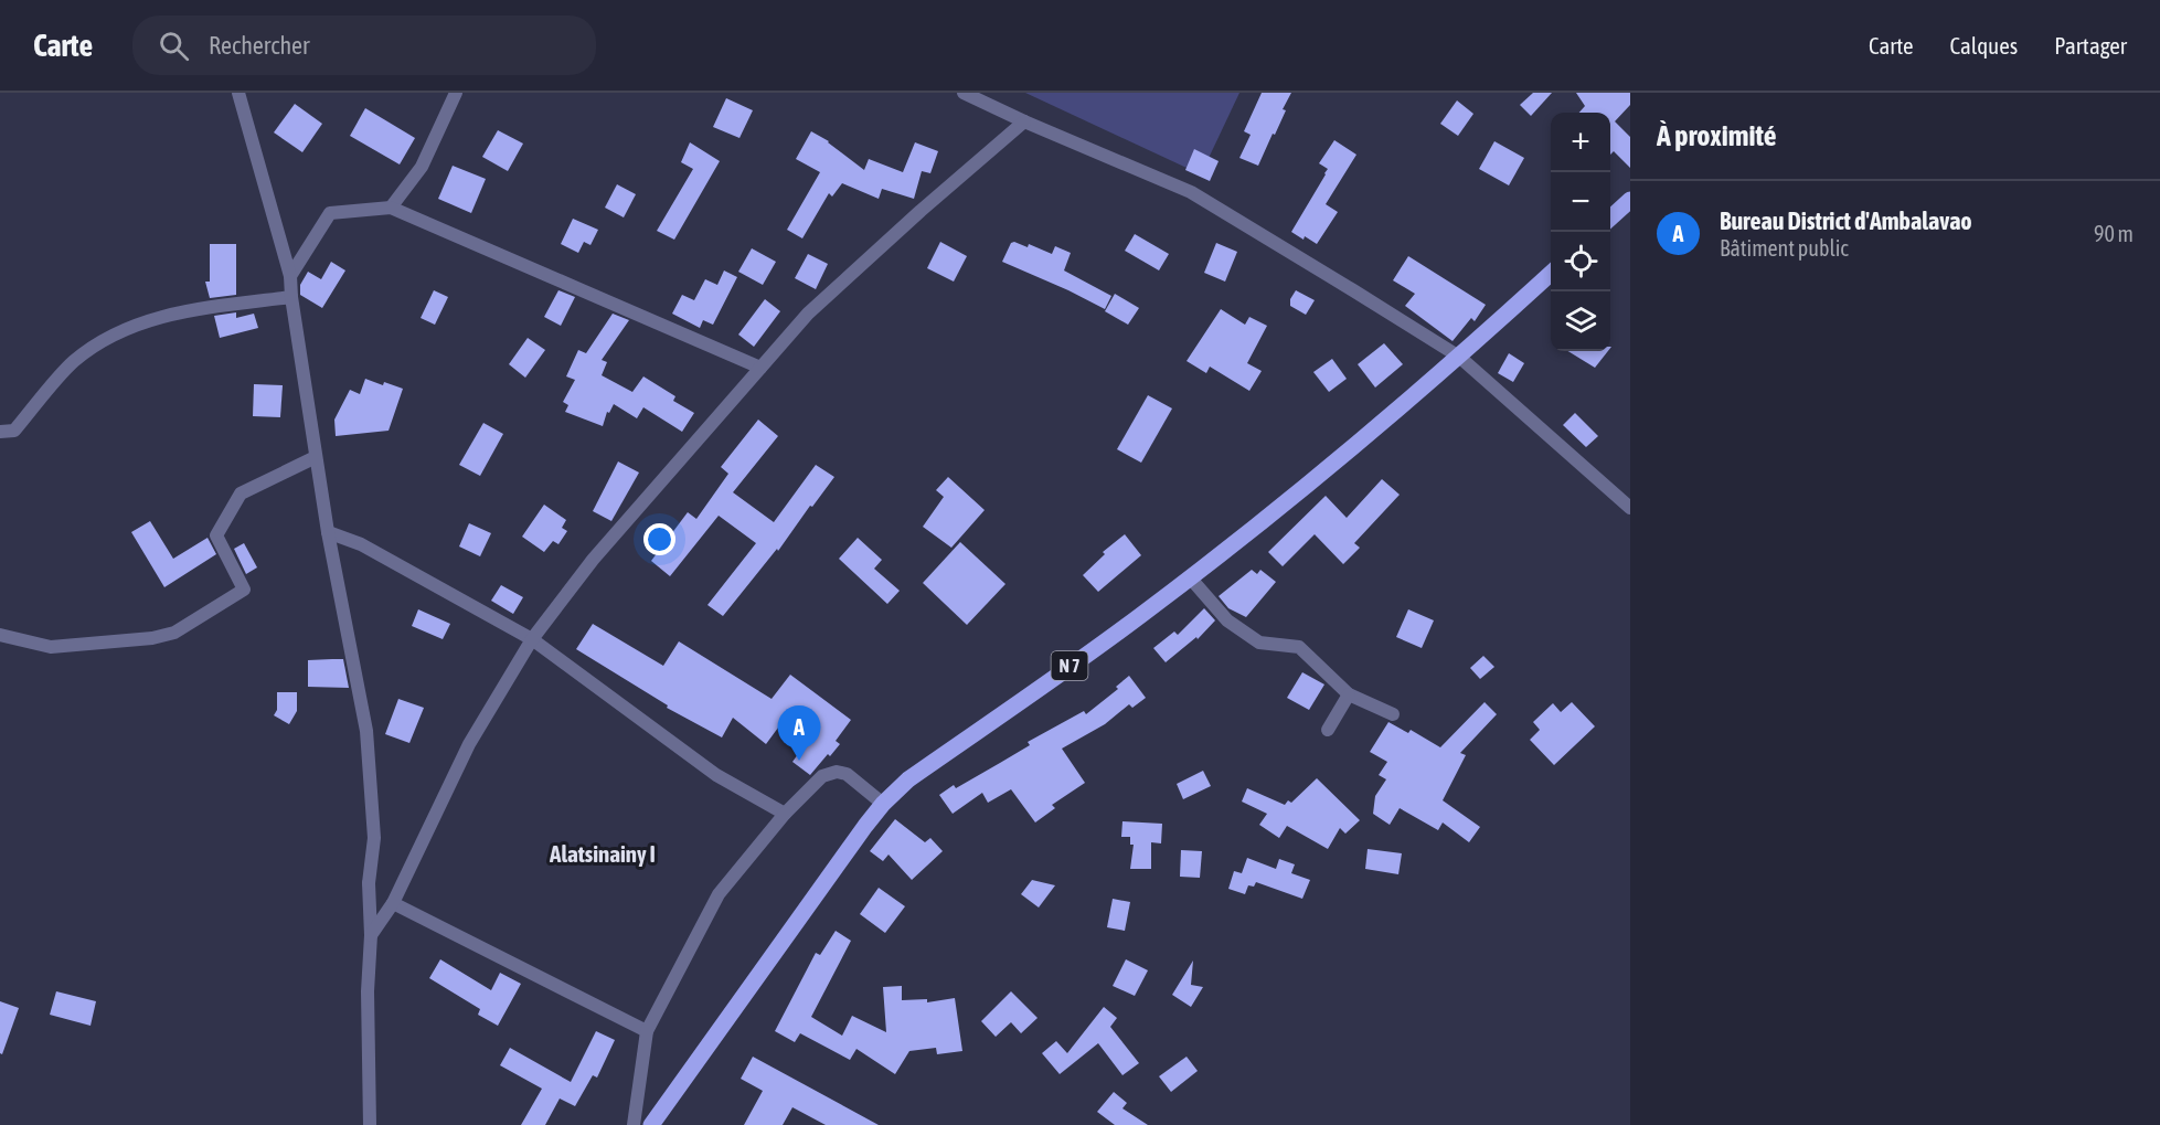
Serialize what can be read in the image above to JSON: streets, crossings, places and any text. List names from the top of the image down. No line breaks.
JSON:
{"streets":{"main road":["N 7"]},"districts":["Alatsinainy I"],"page":{"header":"Carte","search":"Rechercher","nav":["Carte","Calques","Partager"],"heading":"À proximité","map_buttons":["+","−"],"list":[{"mark":"A","name":"Bureau District d'Ambalavao","note":"Bâtiment public","value":"90 m"}],"pins":"A"}}
